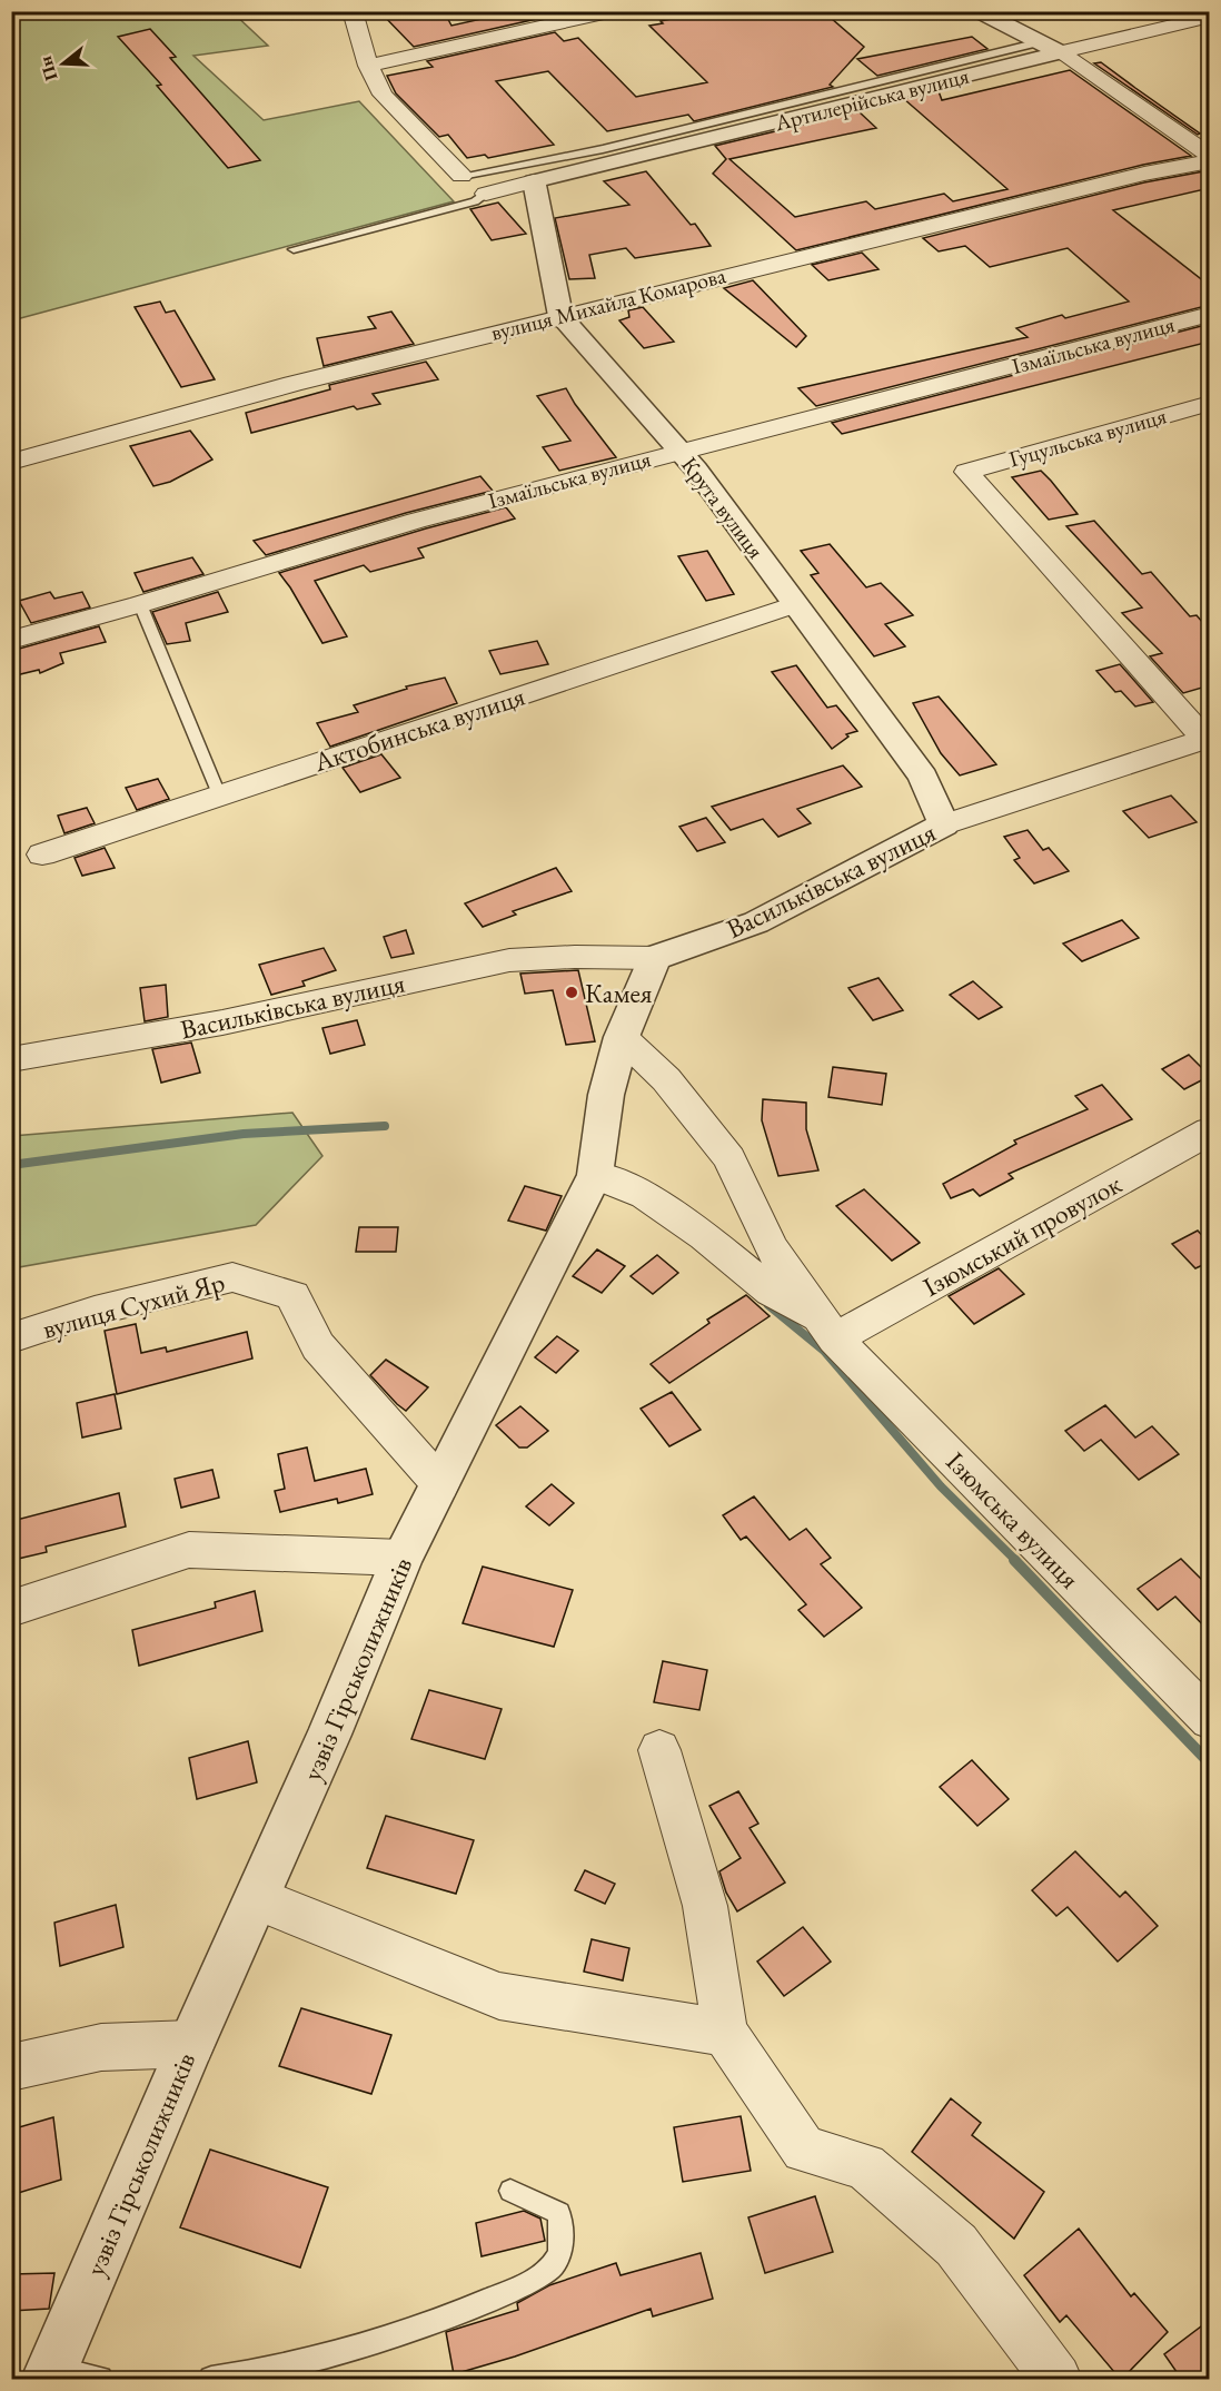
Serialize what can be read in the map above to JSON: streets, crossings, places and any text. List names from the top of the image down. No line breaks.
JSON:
{"streets":{"street":["Артилерійська вулиця","вулиця Михайла Комарова","Ізмаїльська вулиця","Гуцульська вулиця","Крута вулиця","Актобинська вулиця","Васильківська вулиця","Ізюмський провулок","вулиця Сухий Яр","Ізюмська вулиця","узвіз Гірськолижників"]},"crossings":[["вулиця Михайла Комарова","Крута вулиця"],["Ізмаїльська вулиця","Крута вулиця"],["Гуцульська вулиця","Васильківська вулиця"],["Крута вулиця","Актобинська вулиця"],["Крута вулиця","Васильківська вулиця"],["Васильківська вулиця","узвіз Гірськолижників"],["Ізюмський провулок","Ізюмська вулиця"],["вулиця Сухий Яр","узвіз Гірськолижників"],["Ізюмська вулиця","узвіз Гірськолижників"]],"places":["Камея"],"north":"left"}
